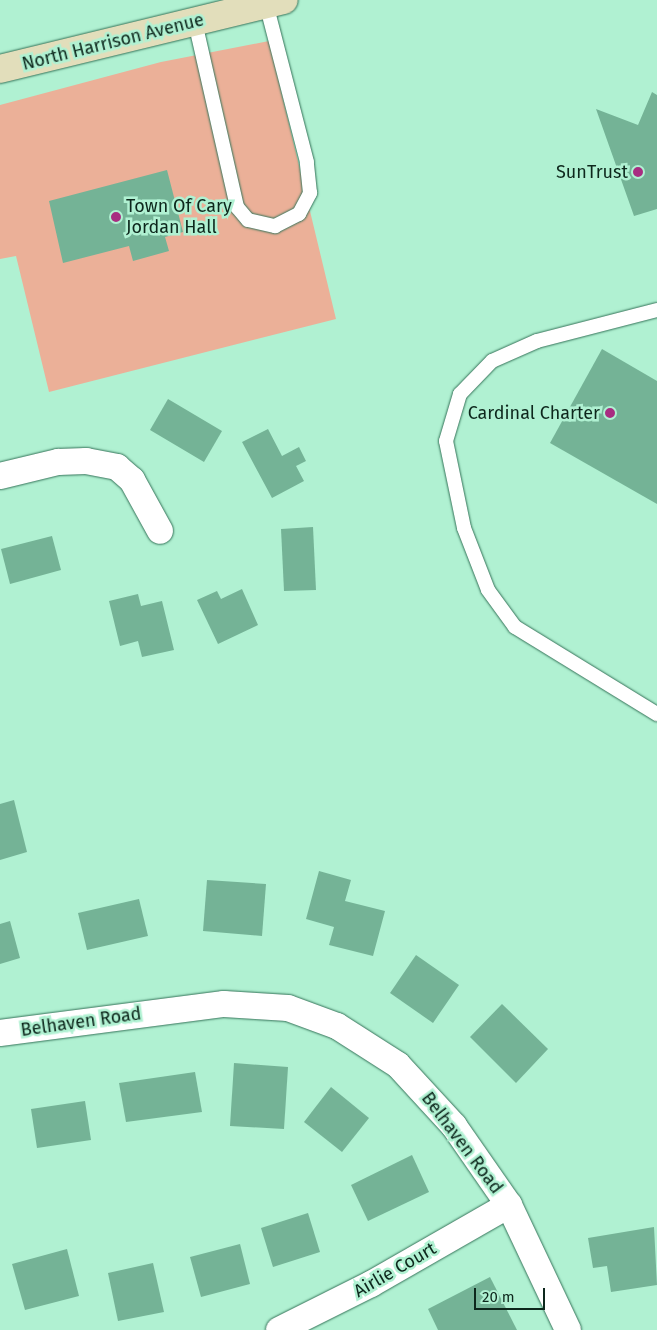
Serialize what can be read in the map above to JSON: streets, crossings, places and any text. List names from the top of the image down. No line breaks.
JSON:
{"streets":{"main road":["North Harrison Avenue"],"street":["Belhaven Road","Airlie Court"]},"crossings":[["Belhaven Road","Airlie Court"]],"places":["SunTrust","Town Of Cary Jordan Hall","Cardinal Charter"],"scale_bar":"20 m"}
